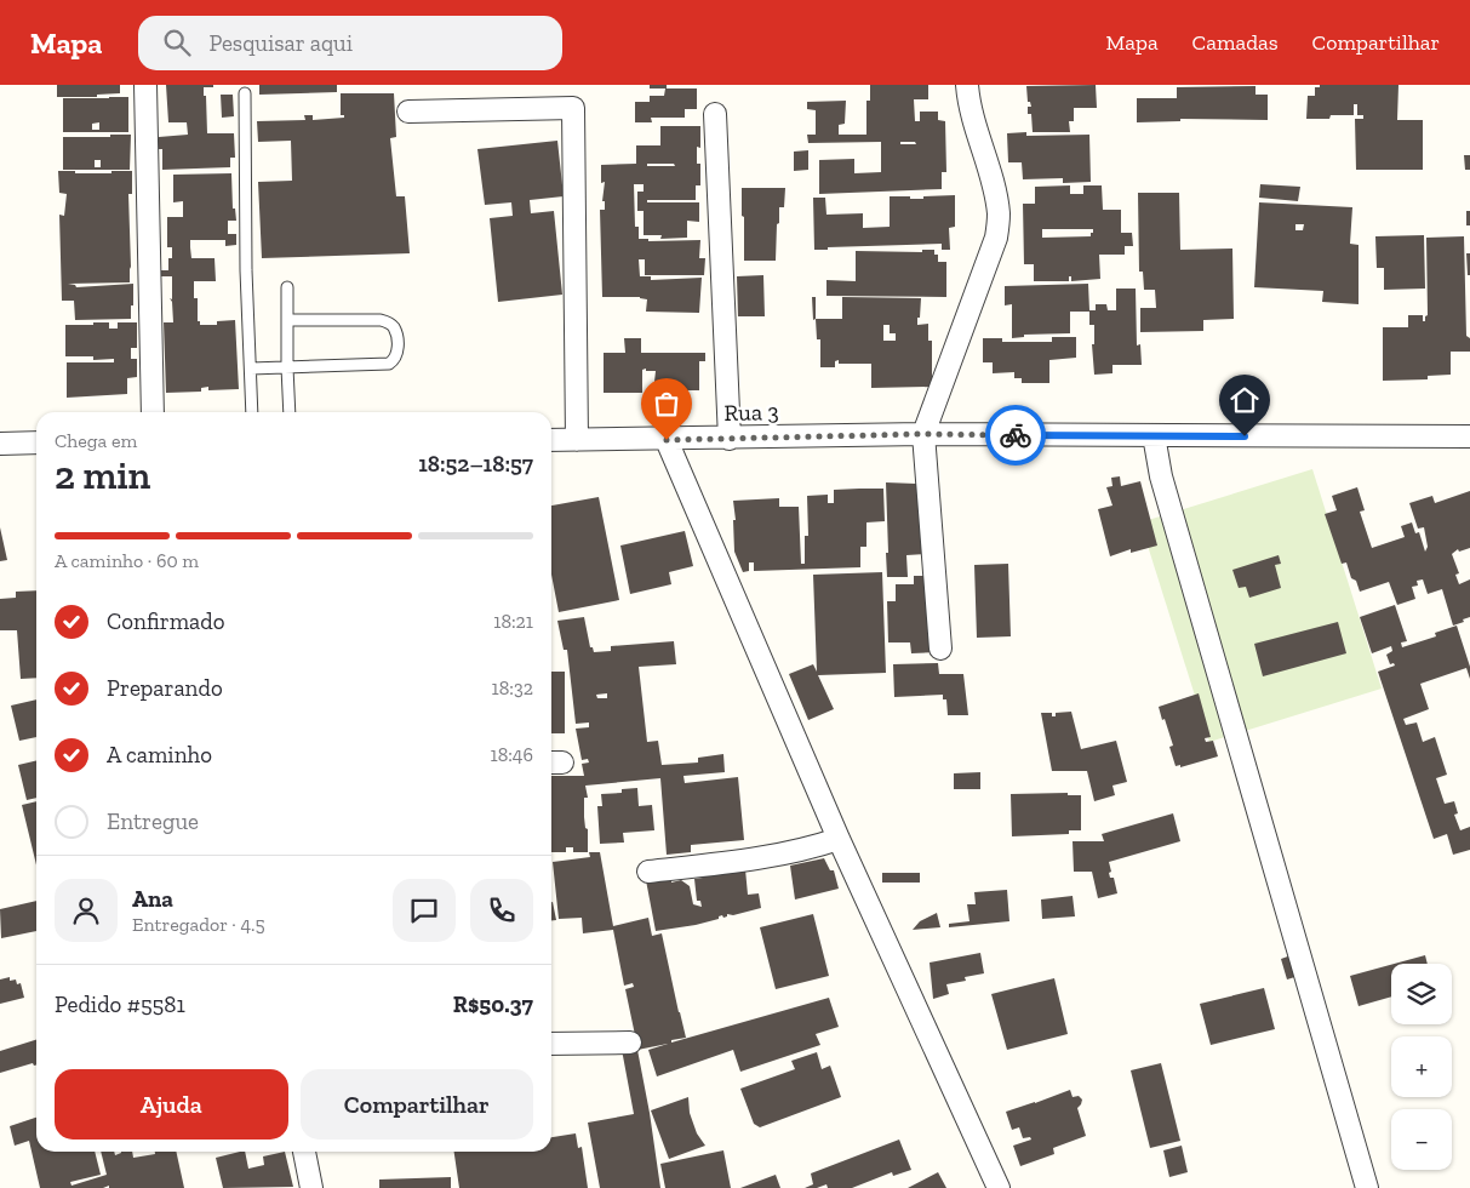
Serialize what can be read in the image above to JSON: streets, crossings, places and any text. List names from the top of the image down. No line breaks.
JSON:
{"streets":{"street":["Rua 3"]},"page":{"header":"Mapa","search":"Pesquisar aqui","nav":["Mapa","Camadas","Compartilhar"],"heading":["2 min","Chega em","18:52–18:57"],"panel":["Ana","Entregador · 4.5","Pedido #5581","R$50.37"],"bar":"A caminho · 60 m","list":[["Confirmado","18:21"],["Preparando","18:32"],["A caminho","18:46"],"Entregue"],"map_buttons":["+","−"],"buttons":["Ajuda","Compartilhar"]}}
